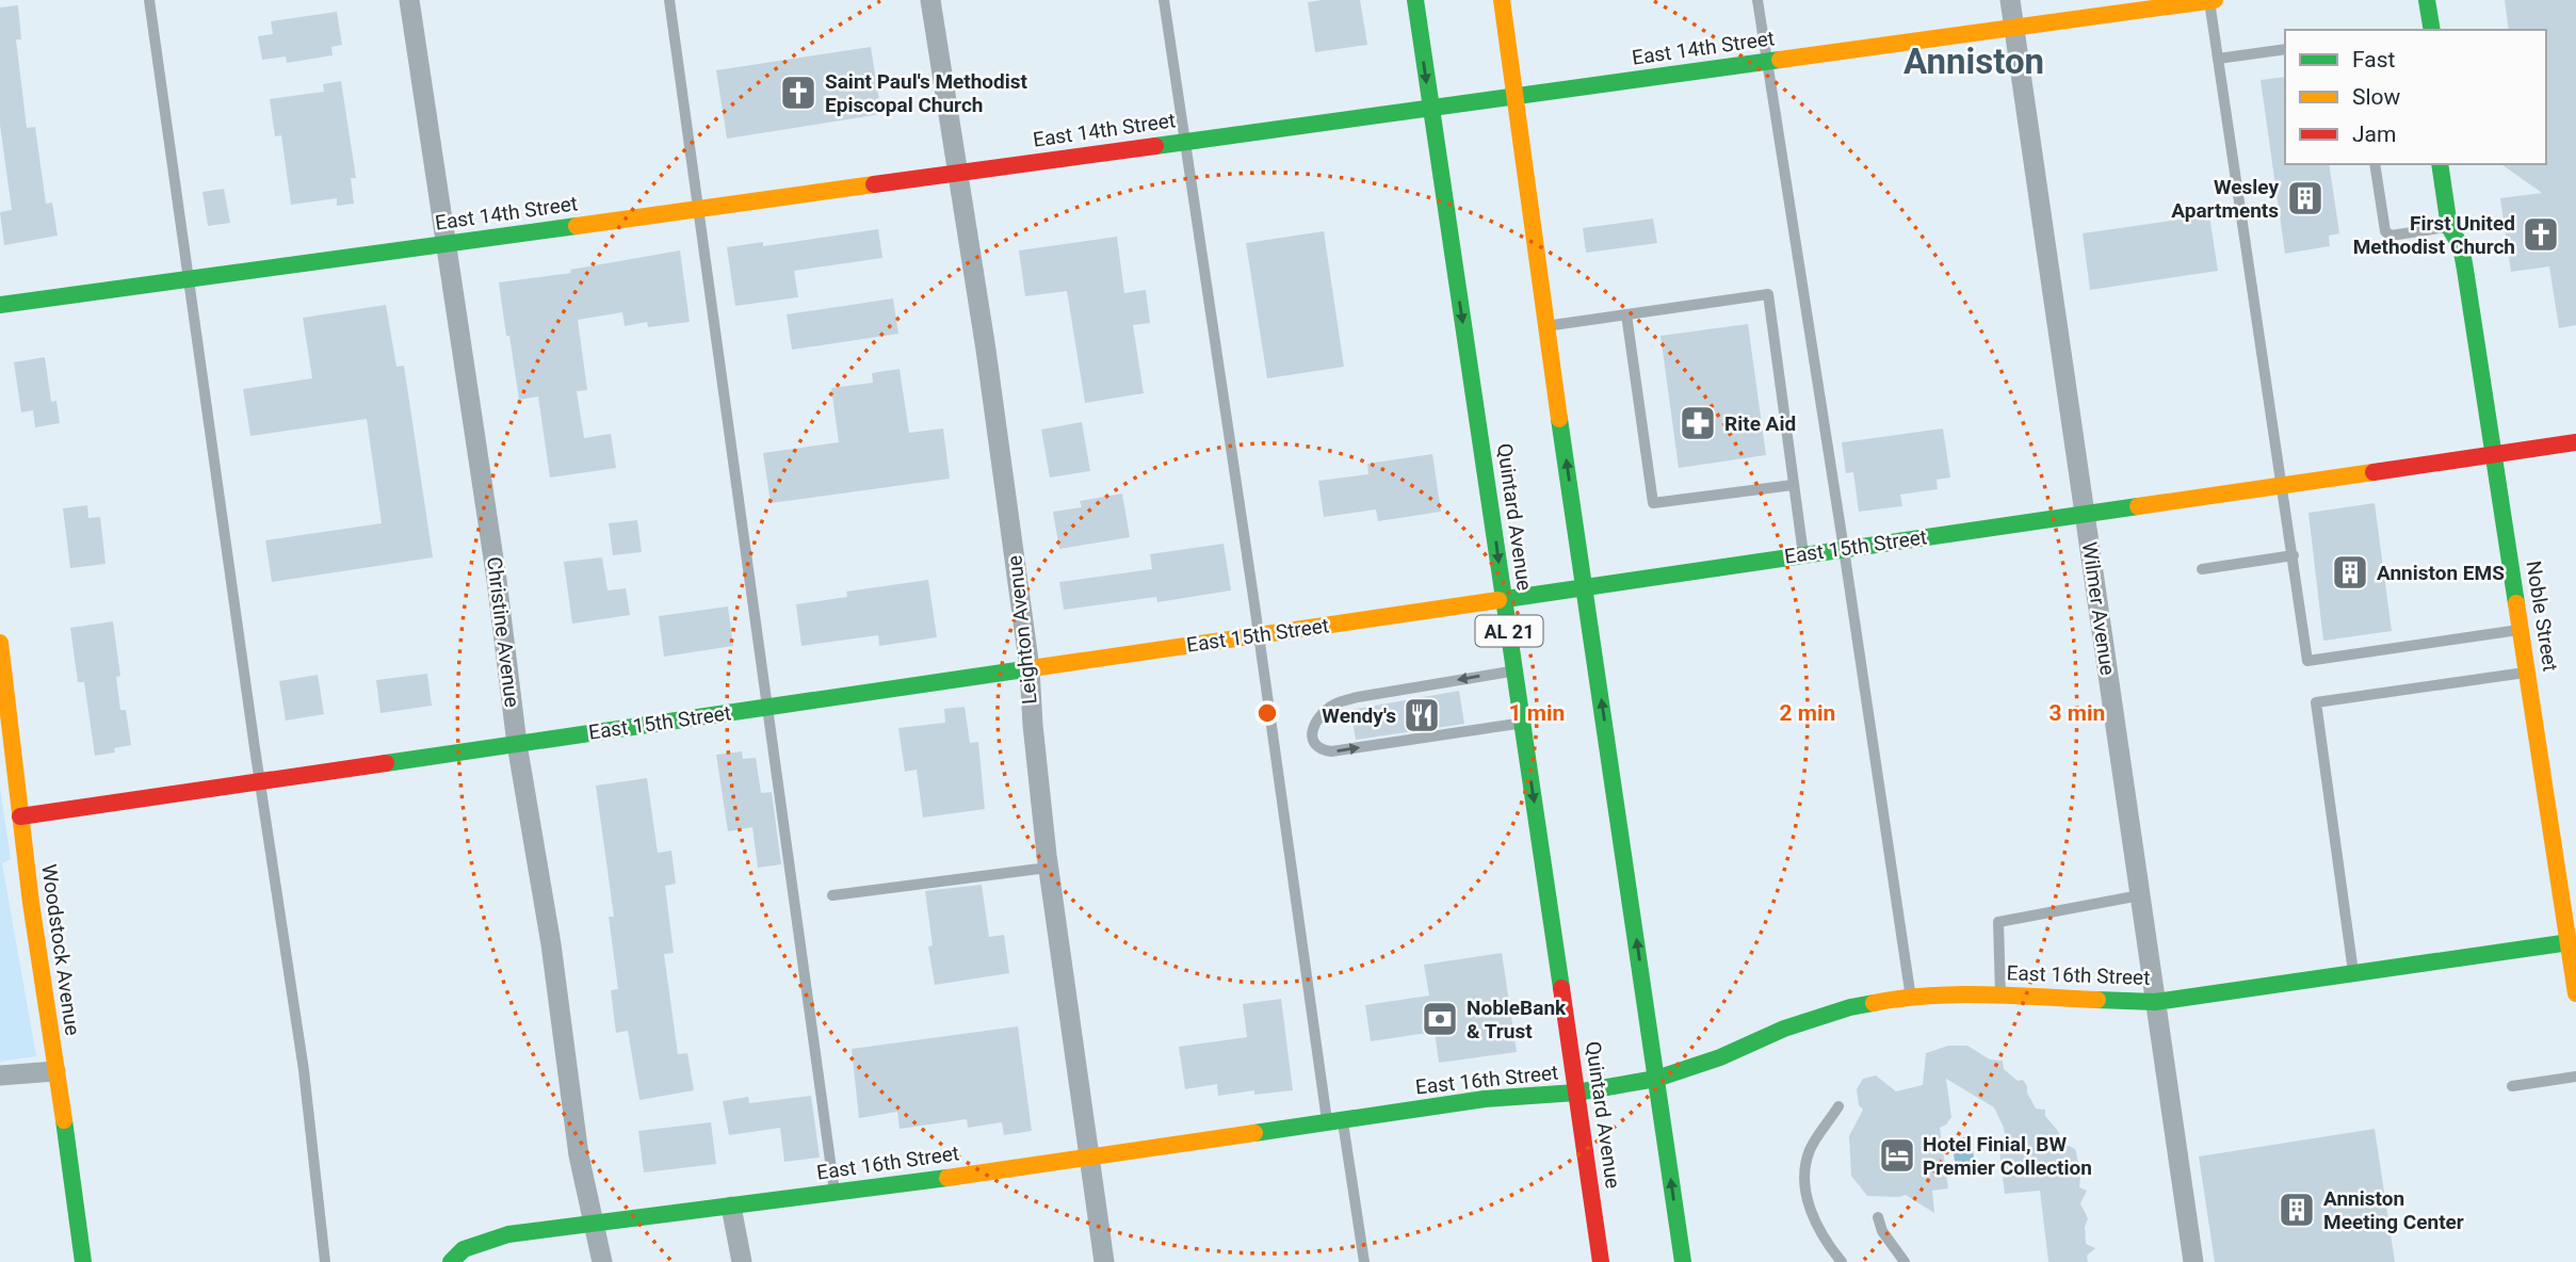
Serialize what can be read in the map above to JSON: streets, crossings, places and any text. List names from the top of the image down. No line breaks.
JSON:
{"streets":{"main road":["East 14th Street","Quintard Avenue","East 15th Street","Noble Street","AL 21","Woodstock Avenue","East 16th Street"],"street":["Wilmer Avenue","Leighton Avenue","Christine Avenue"]},"crossings":[["East 14th Street","Quintard Avenue"],["East 14th Street","Wilmer Avenue"],["East 14th Street","Leighton Avenue"],["East 14th Street","Christine Avenue"],["Quintard Avenue","East 15th Street"],["Quintard Avenue","East 16th Street"],["East 15th Street","Wilmer Avenue"],["East 15th Street","Noble Street"],["East 15th Street","Leighton Avenue"],["East 15th Street","Christine Avenue"],["East 15th Street","Woodstock Avenue"],["Wilmer Avenue","East 16th Street"],["Noble Street","East 16th Street"],["Leighton Avenue","East 16th Street"],["Christine Avenue","East 16th Street"]],"districts":["Anniston"],"places":{"church":["Saint Paul's Methodist Episcopal Church","First United Methodist Church"],"building":["Wesley Apartments","Anniston EMS","Anniston Meeting Center"],"pharmacy":["Rite Aid"],"restaurant":["Wendy's"],"bank":["NobleBank & Trust"],"hotel":["Hotel Finial, BW Premier Collection"]},"legend":["Fast","Slow","Jam"],"rings":["1 min","2 min","3 min"]}
